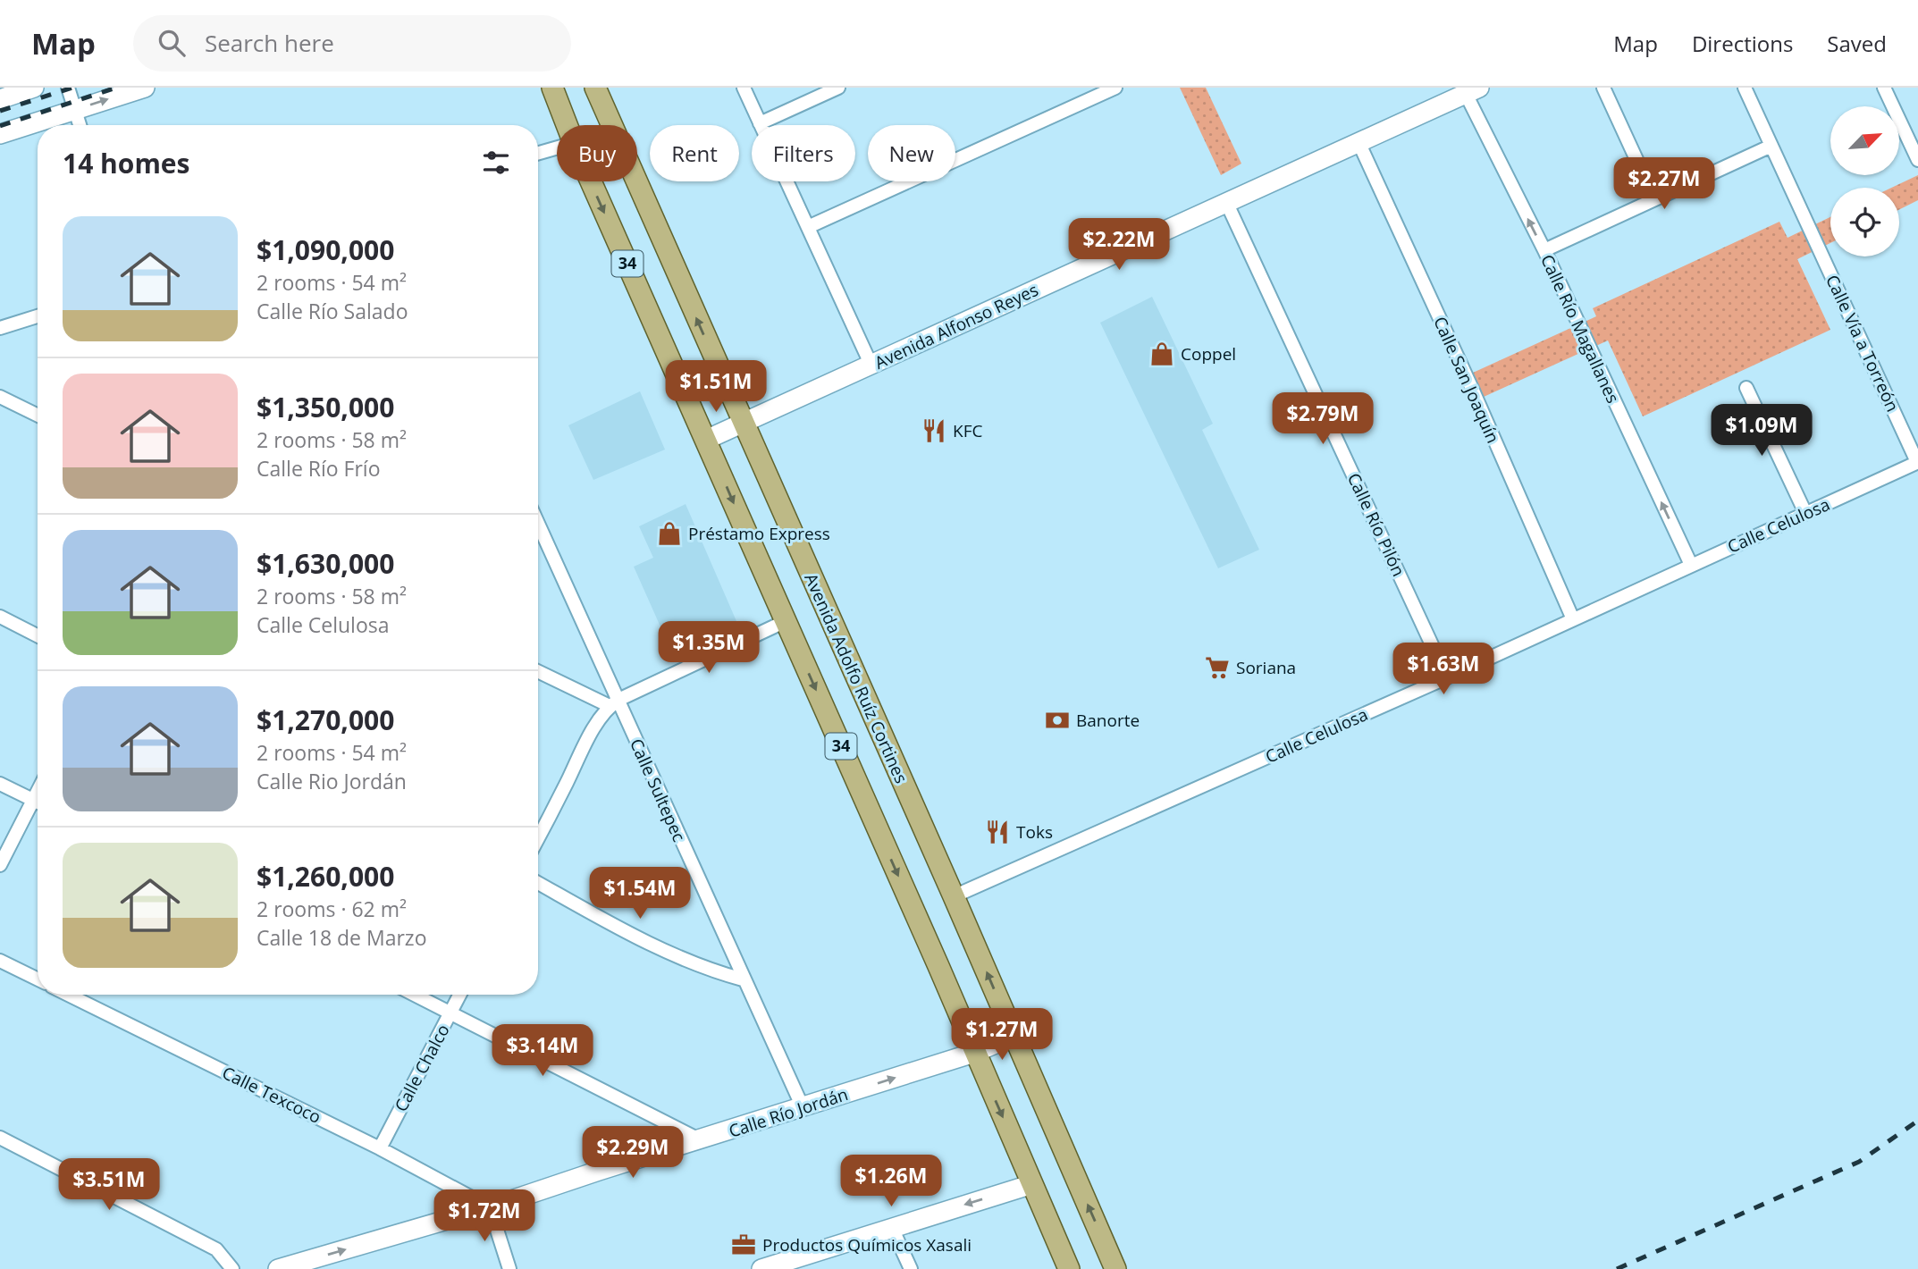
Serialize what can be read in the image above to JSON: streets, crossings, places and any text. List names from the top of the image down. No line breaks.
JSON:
{"streets":{"main road":["34","Avenida Adolfo Ruíz Cortines"],"street":["Avenida Alfonso Reyes","Calle Río Magallanes","Calle Vía a Torreón","Calle San Joaquín","Calle Río Pilón","Calle Celulosa","Calle Sultepec","Calle Chalco","Calle Texcoco","Calle Río Jordán"]},"crossings":[["34","Avenida Alfonso Reyes"],["34","Calle Río Jordán"],["Avenida Alfonso Reyes","Calle Río Magallanes"],["Avenida Alfonso Reyes","Calle San Joaquín"],["Avenida Alfonso Reyes","Calle Río Pilón"],["Avenida Alfonso Reyes","Avenida Adolfo Ruíz Cortines"],["Calle Río Magallanes","Calle Celulosa"],["Calle Vía a Torreón","Calle Celulosa"],["Calle San Joaquín","Calle Celulosa"],["Calle Río Pilón","Calle Celulosa"],["Calle Celulosa","Avenida Adolfo Ruíz Cortines"],["Avenida Adolfo Ruíz Cortines","Calle Río Jordán"],["Calle Sultepec","Calle Río Jordán"],["Calle Chalco","Calle Texcoco"],["Calle Texcoco","Calle Río Jordán"]],"one_way":["Calle Río Magallanes"],"places":{"shop":["Coppel","Préstamo Express"],"restaurant":["KFC","Toks"],"supermarket":["Soriana"],"bank":["Banorte"],"office":["Productos Químicos Xasali"]},"north":"top right","page":{"header":"Map","search":"Search here","nav":["Map","Directions","Saved"],"chip":["Buy","Rent","Filters","New"],"heading":"14 homes","price":["$2.27M","$2.22M","$1.51M","$2.79M","$1.09M","$1.35M","$1.63M","$1.54M","$1.27M","$3.14M","$2.29M","$1.26M","$3.51M","$1.72M"],"list":[{"name":"$1,090,000","note":"2 rooms · 54 m² · Calle Río Salado"},{"name":"$1,350,000","note":"2 rooms · 58 m² · Calle Río Frío"},{"name":"$1,630,000","note":"2 rooms · 58 m² · Calle Celulosa"},{"name":"$1,270,000","note":"2 rooms · 54 m² · Calle Rio Jordán"},{"name":"$1,260,000","note":"2 rooms · 62 m² · Calle 18 de Marzo"}]}}
